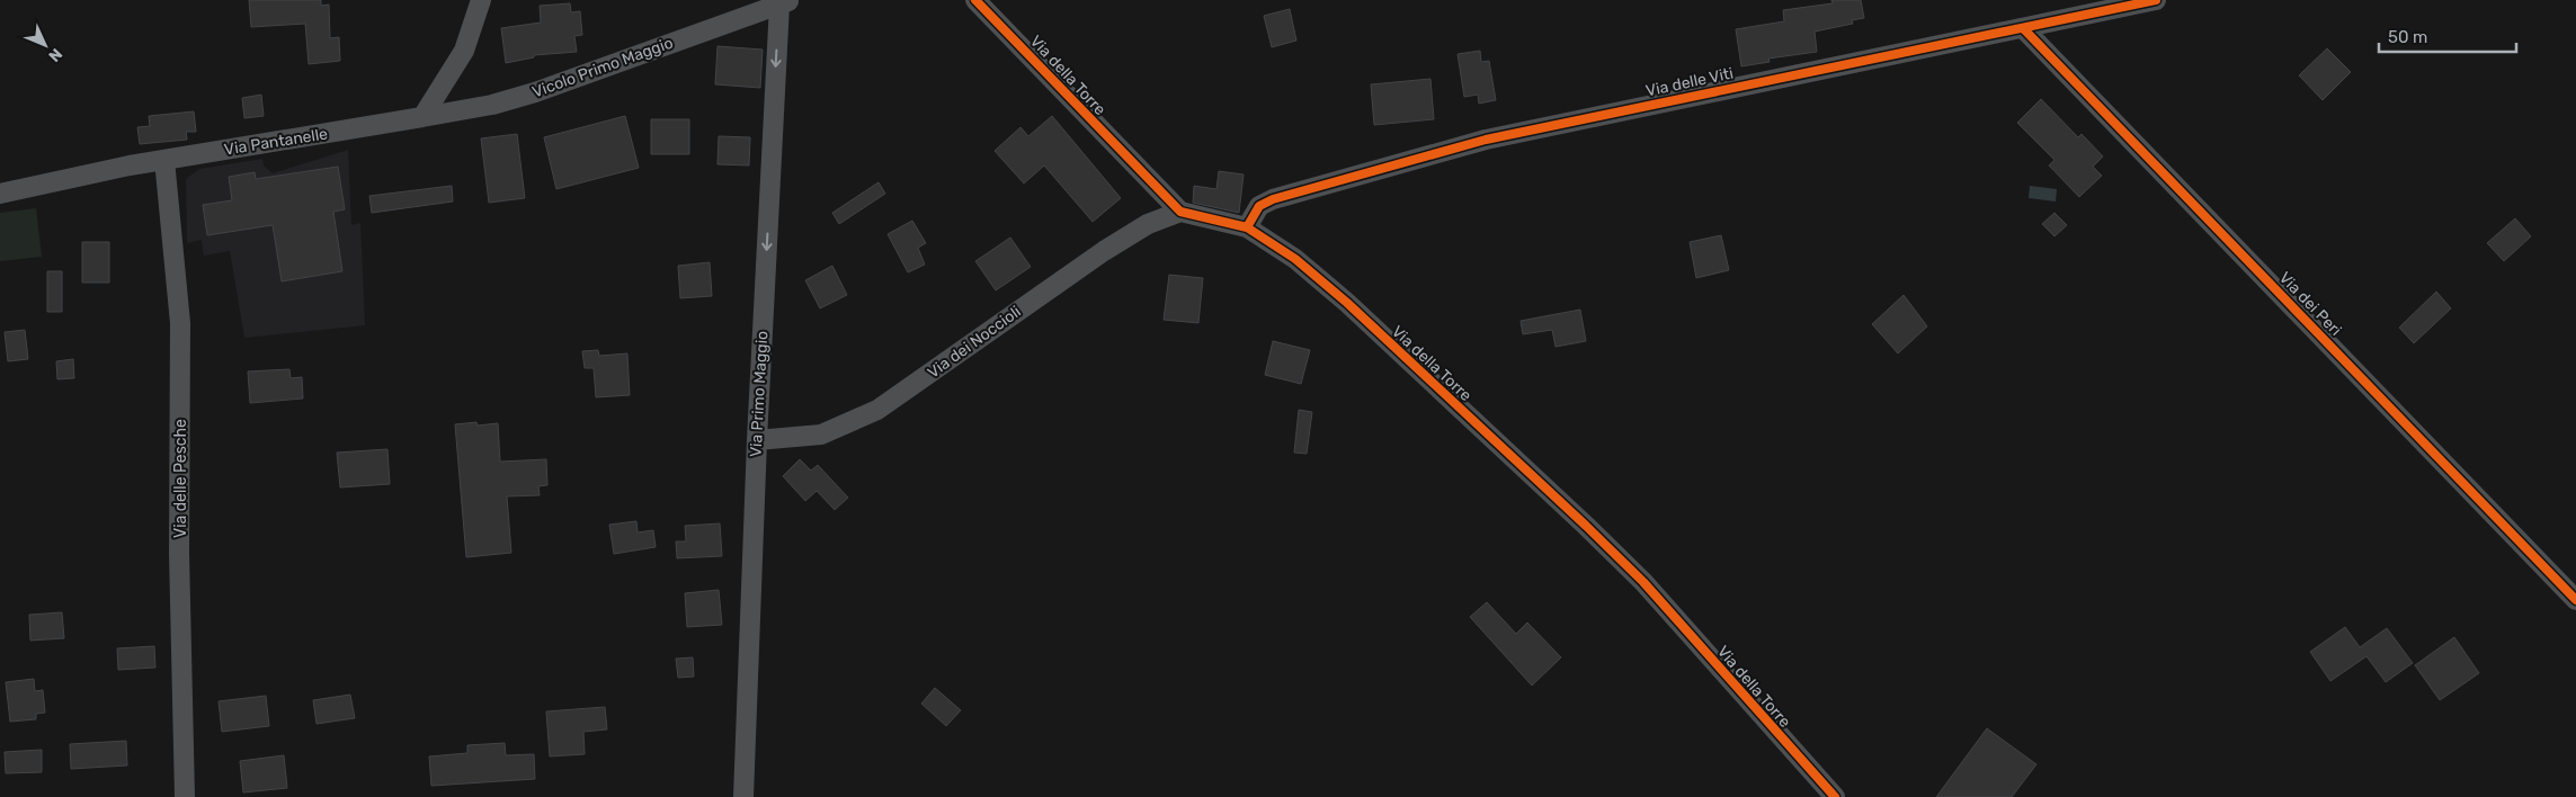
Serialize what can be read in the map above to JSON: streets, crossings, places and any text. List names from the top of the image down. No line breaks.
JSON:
{"streets":{"street":["Vicolo Primo Maggio","Via della Torre","Via delle Viti","Via Pantanelle","Via dei Peri","Via dei Noccioli","Via Primo Maggio","Via delle Pesche"]},"crossings":[["Vicolo Primo Maggio","Via Pantanelle"],["Vicolo Primo Maggio","Via Primo Maggio"],["Via della Torre","Via delle Viti"],["Via della Torre","Via dei Noccioli"],["Via delle Viti","Via dei Peri"],["Via Pantanelle","Via delle Pesche"],["Via dei Noccioli","Via Primo Maggio"]],"one_way":["Via Primo Maggio"],"scale_bar":"50 m","north":"bottom right"}
